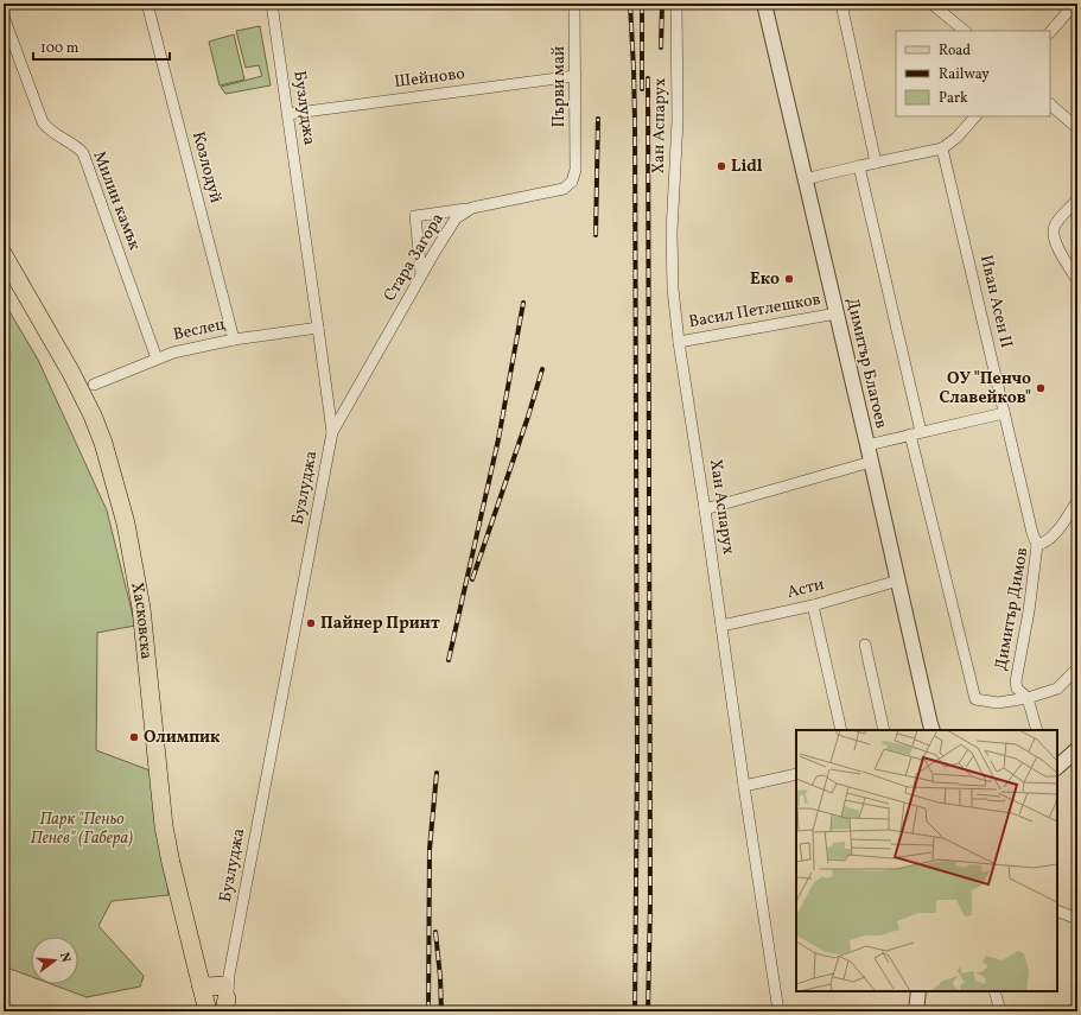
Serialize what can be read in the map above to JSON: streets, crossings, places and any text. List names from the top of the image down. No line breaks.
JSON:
{"streets":{"main road":["Хасковска"],"street":["Шейново","Първи май","Бузлуджа","Хан Аспарух","Козлодуй","Милин камък","Стара Загора","Иван Асен II","Васил Петлешков","Веслец","Димитър Благоев","Асти","Димитър Димов"]},"crossings":[["Шейново","Първи май"],["Шейново","Бузлуджа"],["Първи май","Стара Загора"],["Бузлуджа","Стара Загора"],["Бузлуджа","Веслец"],["Хан Аспарух","Васил Петлешков"],["Хан Аспарух","Асти"],["Козлодуй","Веслец"],["Милин камък","Веслец"],["Иван Асен II","Димитър Димов"],["Васил Петлешков","Димитър Благоев"],["Димитър Благоев","Асти"]],"parks":["Парк \"Пеньо Пенев\" (Габера)"],"places":["Lidl","Еко","ОУ \"Пенчо Славейков\"","Пайнер Принт","Олимпик"],"legend":["Road","Railway","Park"],"scale_bar":"100 m","north":"right"}
